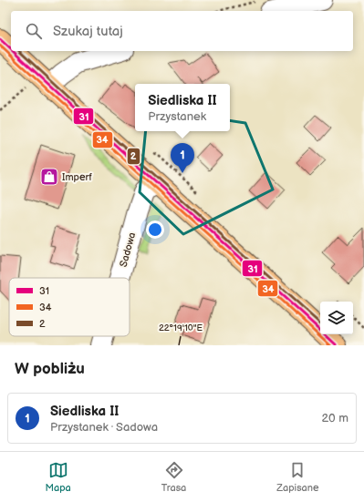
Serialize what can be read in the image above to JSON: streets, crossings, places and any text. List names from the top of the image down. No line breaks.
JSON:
{"streets":{"street":["Sadowa"]},"places":{"shop":["Imperf"]},"lines":["transit line 31","transit line 34","transit line 2"],"legend":["31","34","2"],"page":{"search":"Szukaj tutaj","popup":["Siedliska II","Przystanek"],"pins":"1","heading":"W pobliżu","list":[{"mark":"1","name":"Siedliska II","note":"Przystanek · Sadowa","value":"20 m"}],"nav":["Mapa","Trasa","Zapisane"]},"coordinates":["22°19'10\"E"]}
